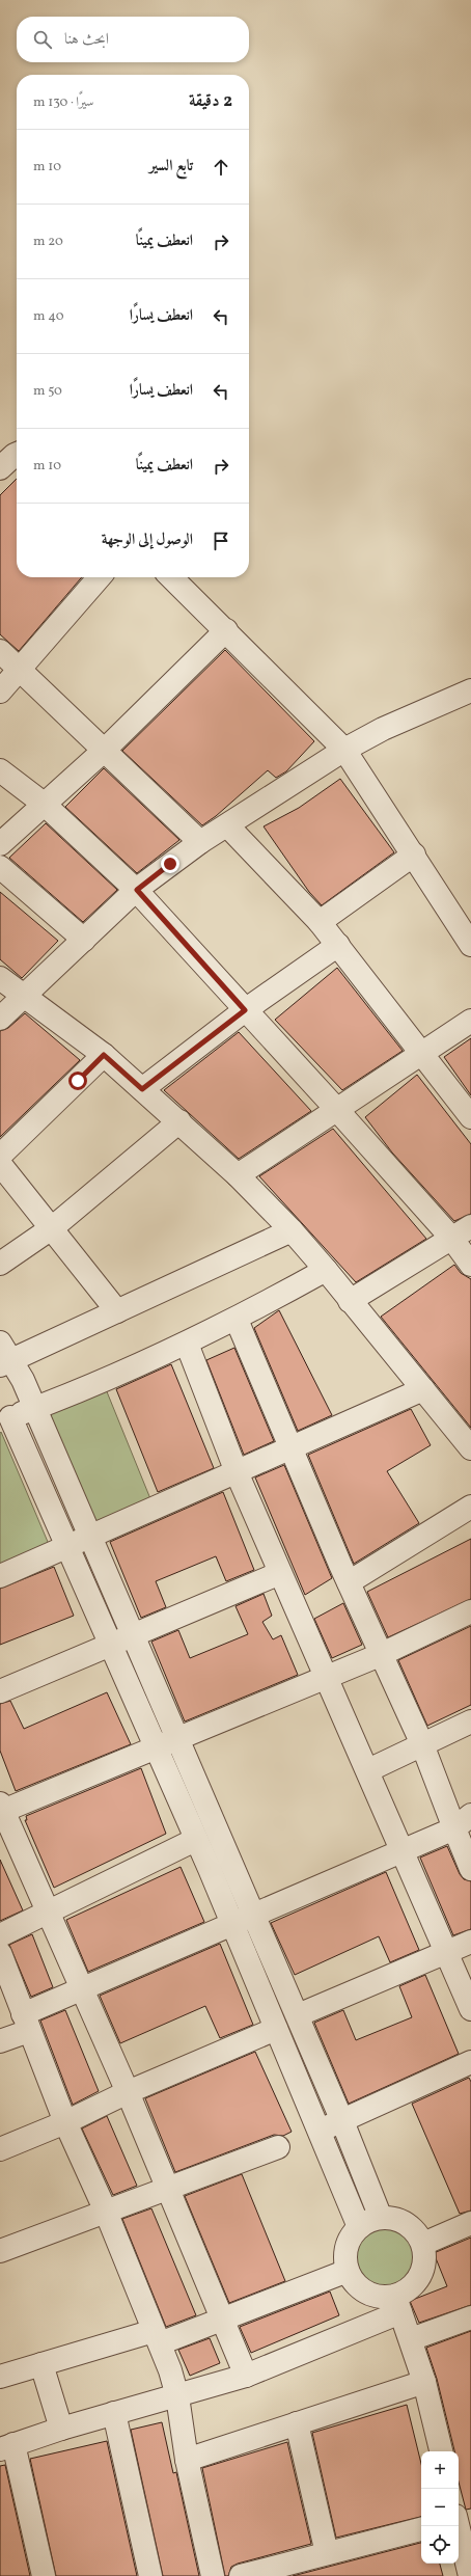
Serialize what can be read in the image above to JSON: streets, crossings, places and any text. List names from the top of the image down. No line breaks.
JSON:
{"page":{"search":"ابحث هنا","heading":["2 دقيقة","سيرًا · 130 m"],"list":[["تابع السير","10 m"],["انعطف يمينًا","20 m"],["انعطف يسارًا","40 m"],["انعطف يسارًا","50 m"],["انعطف يمينًا","10 m"],"الوصول إلى الوجهة"],"map_buttons":["+","−"]}}
